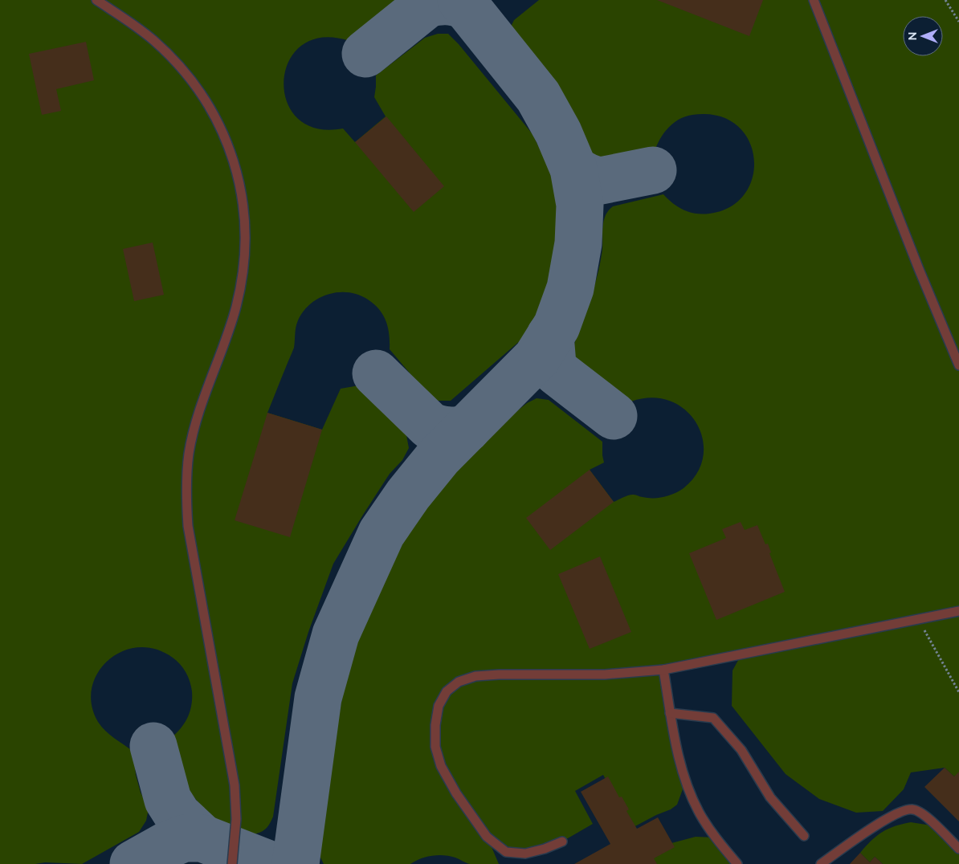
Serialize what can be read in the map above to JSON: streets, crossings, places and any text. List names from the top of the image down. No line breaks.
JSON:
{"north":"left"}
